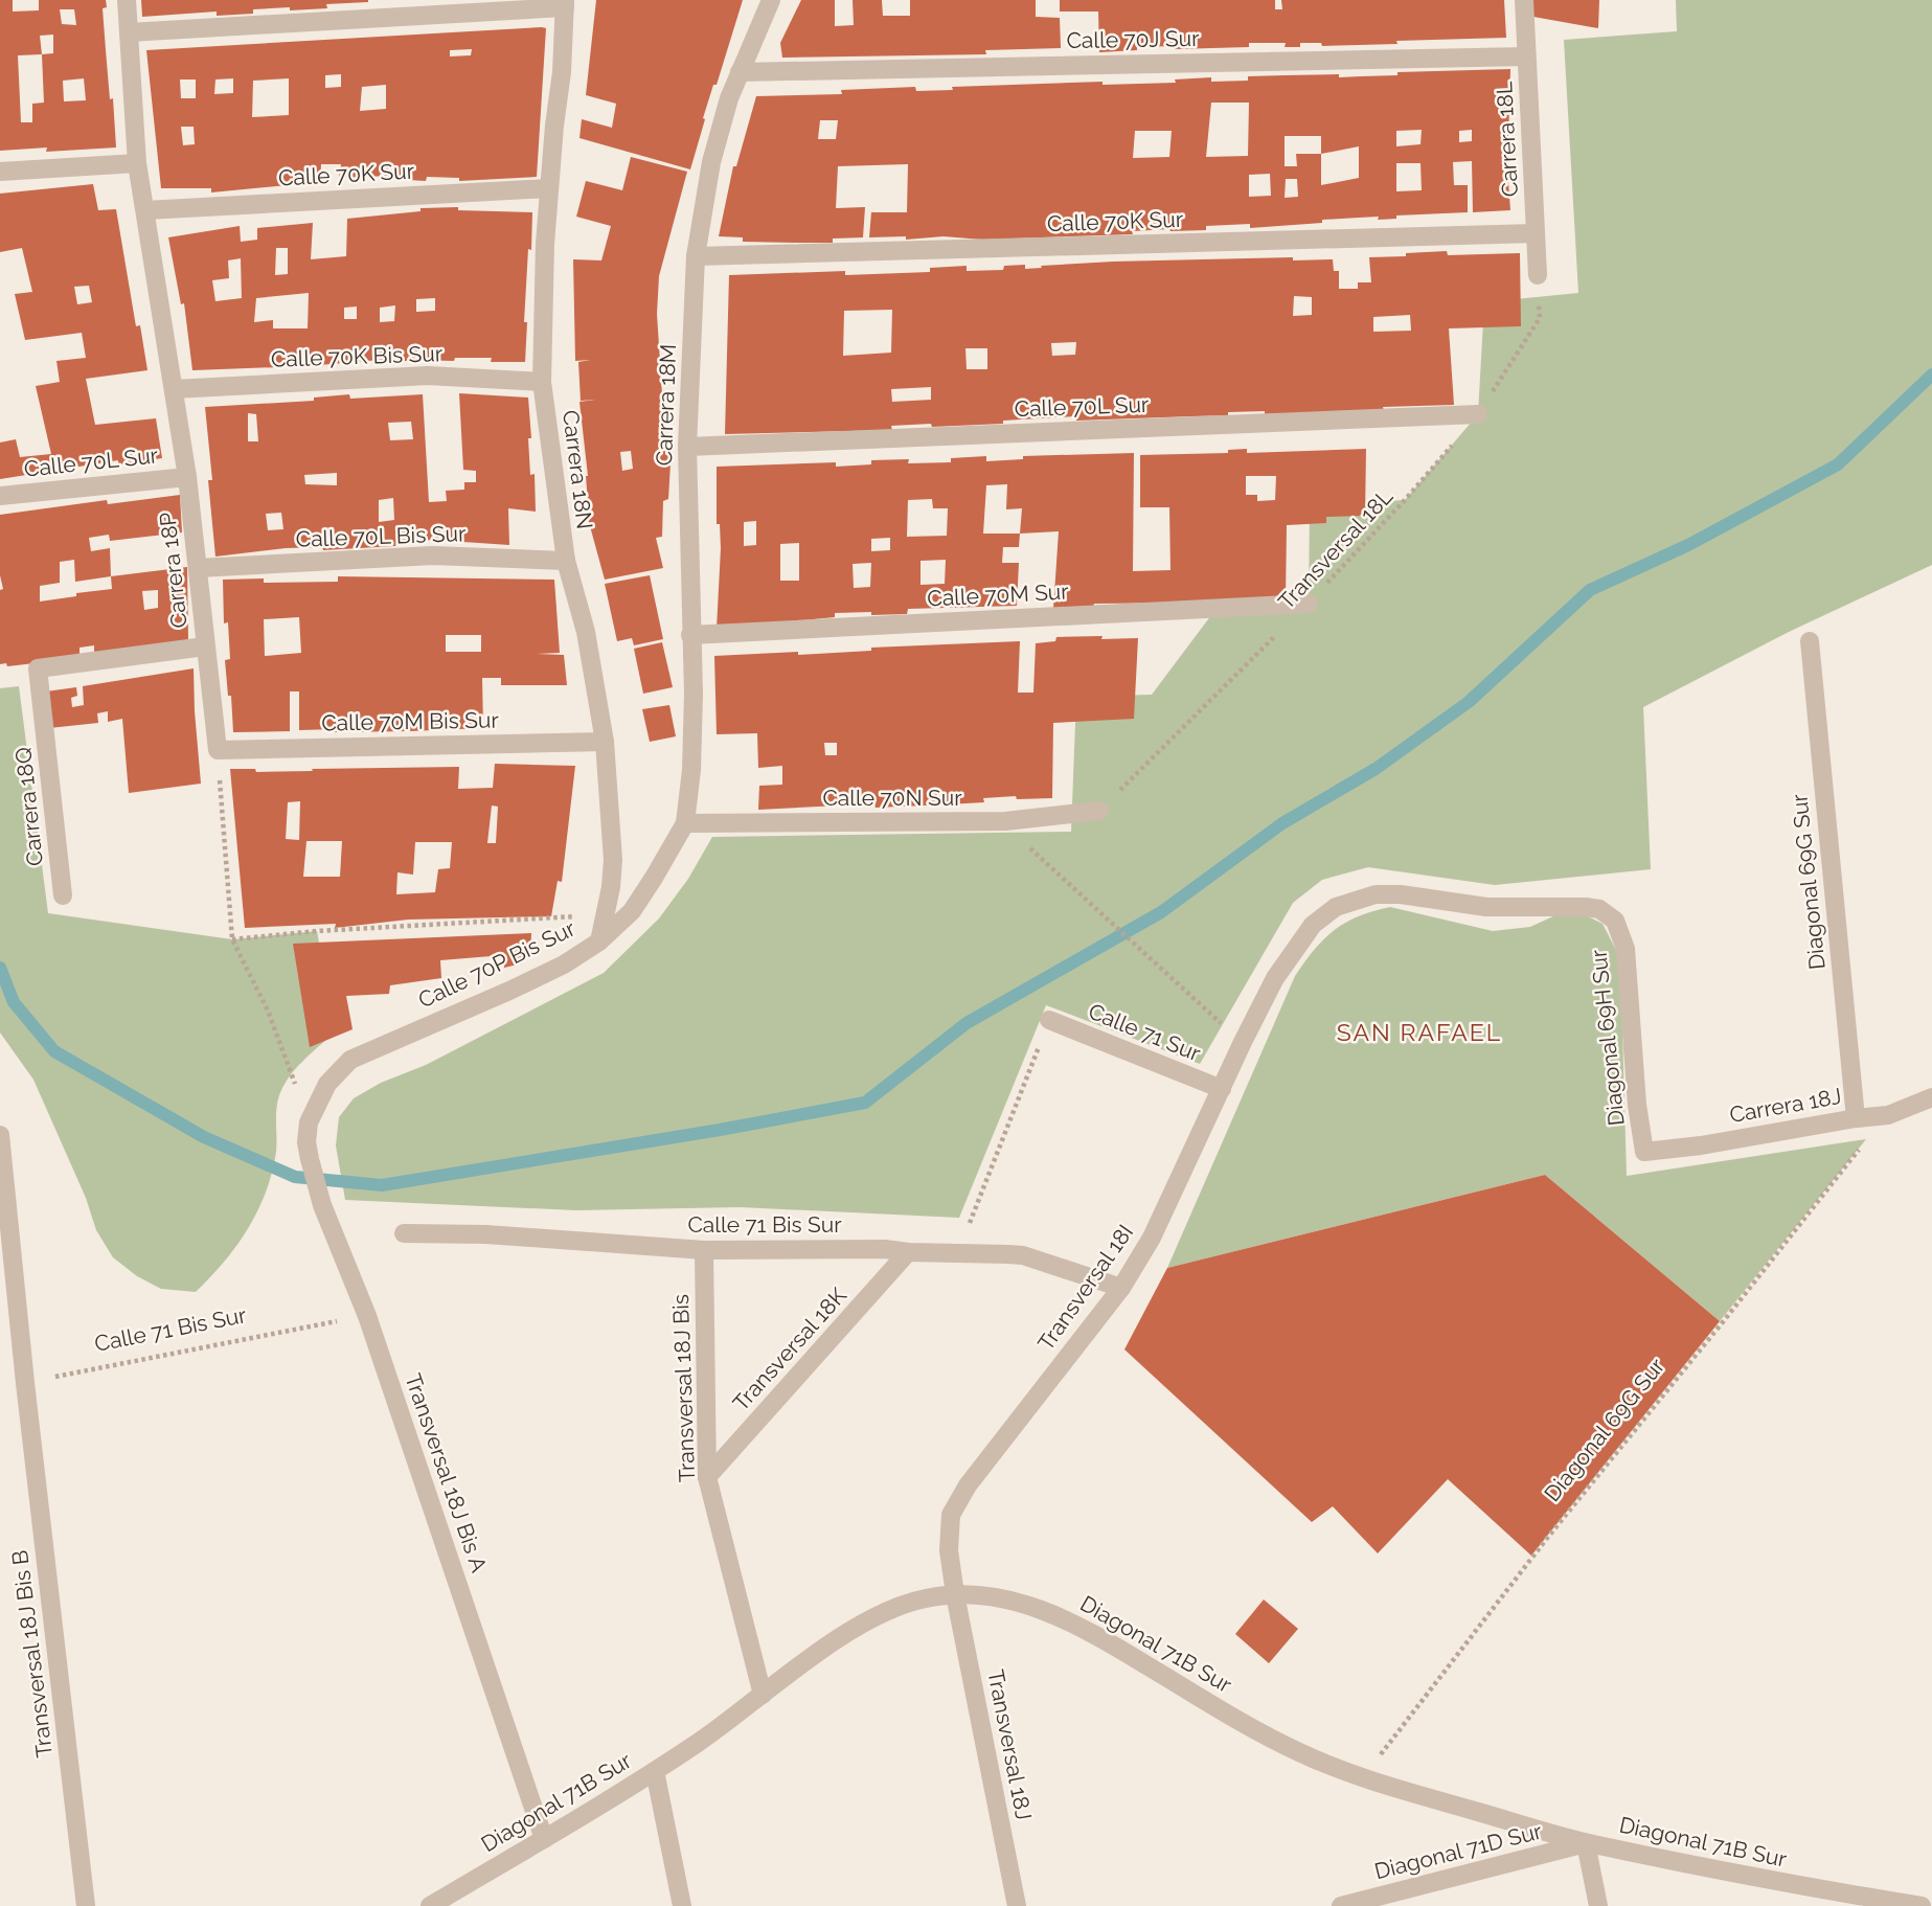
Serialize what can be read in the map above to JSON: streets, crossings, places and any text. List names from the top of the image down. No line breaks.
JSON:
{"streets":{"street":["Calle 70J Sur","Carrera 18L","Calle 70K Sur","Calle 70K Bis Sur","Carrera 18M","Calle 70L Sur","Carrera 18N","Calle 70L Bis Sur","Carrera 18P","Calle 70M Sur","Calle 70M Bis Sur","Calle 70N Sur","Carrera 18Q","Diagonal 69G Sur","Calle 70P Bis Sur","Calle 71 Sur","Diagonal 69H Sur","Carrera 18J","Calle 71 Bis Sur","Transversal 18I","Transversal 18K","Transversal 18J Bis","Transversal 18J Bis A","Diagonal 71B Sur","Transversal 18J Bis B","Transversal 18J","Diagonal 71D Sur"],"path":["Transversal 18L"]},"crossings":[["Calle 70J Sur","Carrera 18L"],["Calle 70J Sur","Carrera 18M"],["Carrera 18L","Calle 70K Sur"],["Carrera 18L","Transversal 18L"],["Calle 70K Sur","Carrera 18M"],["Calle 70K Sur","Carrera 18N"],["Calle 70K Sur","Carrera 18P"],["Calle 70K Bis Sur","Carrera 18N"],["Calle 70K Bis Sur","Carrera 18P"],["Carrera 18M","Calle 70L Sur"],["Carrera 18M","Calle 70M Sur"],["Carrera 18M","Calle 70N Sur"],["Carrera 18M","Calle 70P Bis Sur"],["Calle 70L Sur","Transversal 18L"],["Calle 70L Sur","Carrera 18P"],["Carrera 18N","Calle 70L Bis Sur"],["Carrera 18N","Calle 70M Bis Sur"],["Carrera 18N","Calle 70P Bis Sur"],["Calle 70L Bis Sur","Carrera 18P"],["Transversal 18L","Calle 70M Sur"],["Transversal 18L","Calle 70N Sur"],["Carrera 18P","Calle 70M Bis Sur"],["Carrera 18P","Carrera 18Q"],["Calle 70N Sur","Calle 70P Bis Sur"],["Diagonal 69G Sur","Carrera 18J"],["Diagonal 69G Sur","Diagonal 71B Sur"],["Calle 70P Bis Sur","Transversal 18J Bis A"],["Calle 71 Sur","Transversal 18I"],["Diagonal 69H Sur","Carrera 18J"],["Diagonal 69H Sur","Transversal 18I"],["Calle 71 Bis Sur","Transversal 18I"],["Calle 71 Bis Sur","Transversal 18K"],["Calle 71 Bis Sur","Transversal 18J Bis"],["Calle 71 Bis Sur","Transversal 18J Bis A"],["Calle 71 Bis Sur","Transversal 18J Bis B"],["Transversal 18I","Diagonal 71B Sur"],["Transversal 18I","Transversal 18J"],["Transversal 18K","Transversal 18J Bis"],["Transversal 18J Bis","Diagonal 71B Sur"],["Transversal 18J Bis A","Diagonal 71B Sur"],["Diagonal 71B Sur","Transversal 18J"],["Diagonal 71B Sur","Diagonal 71D Sur"]],"districts":["SAN RAFAEL"]}
